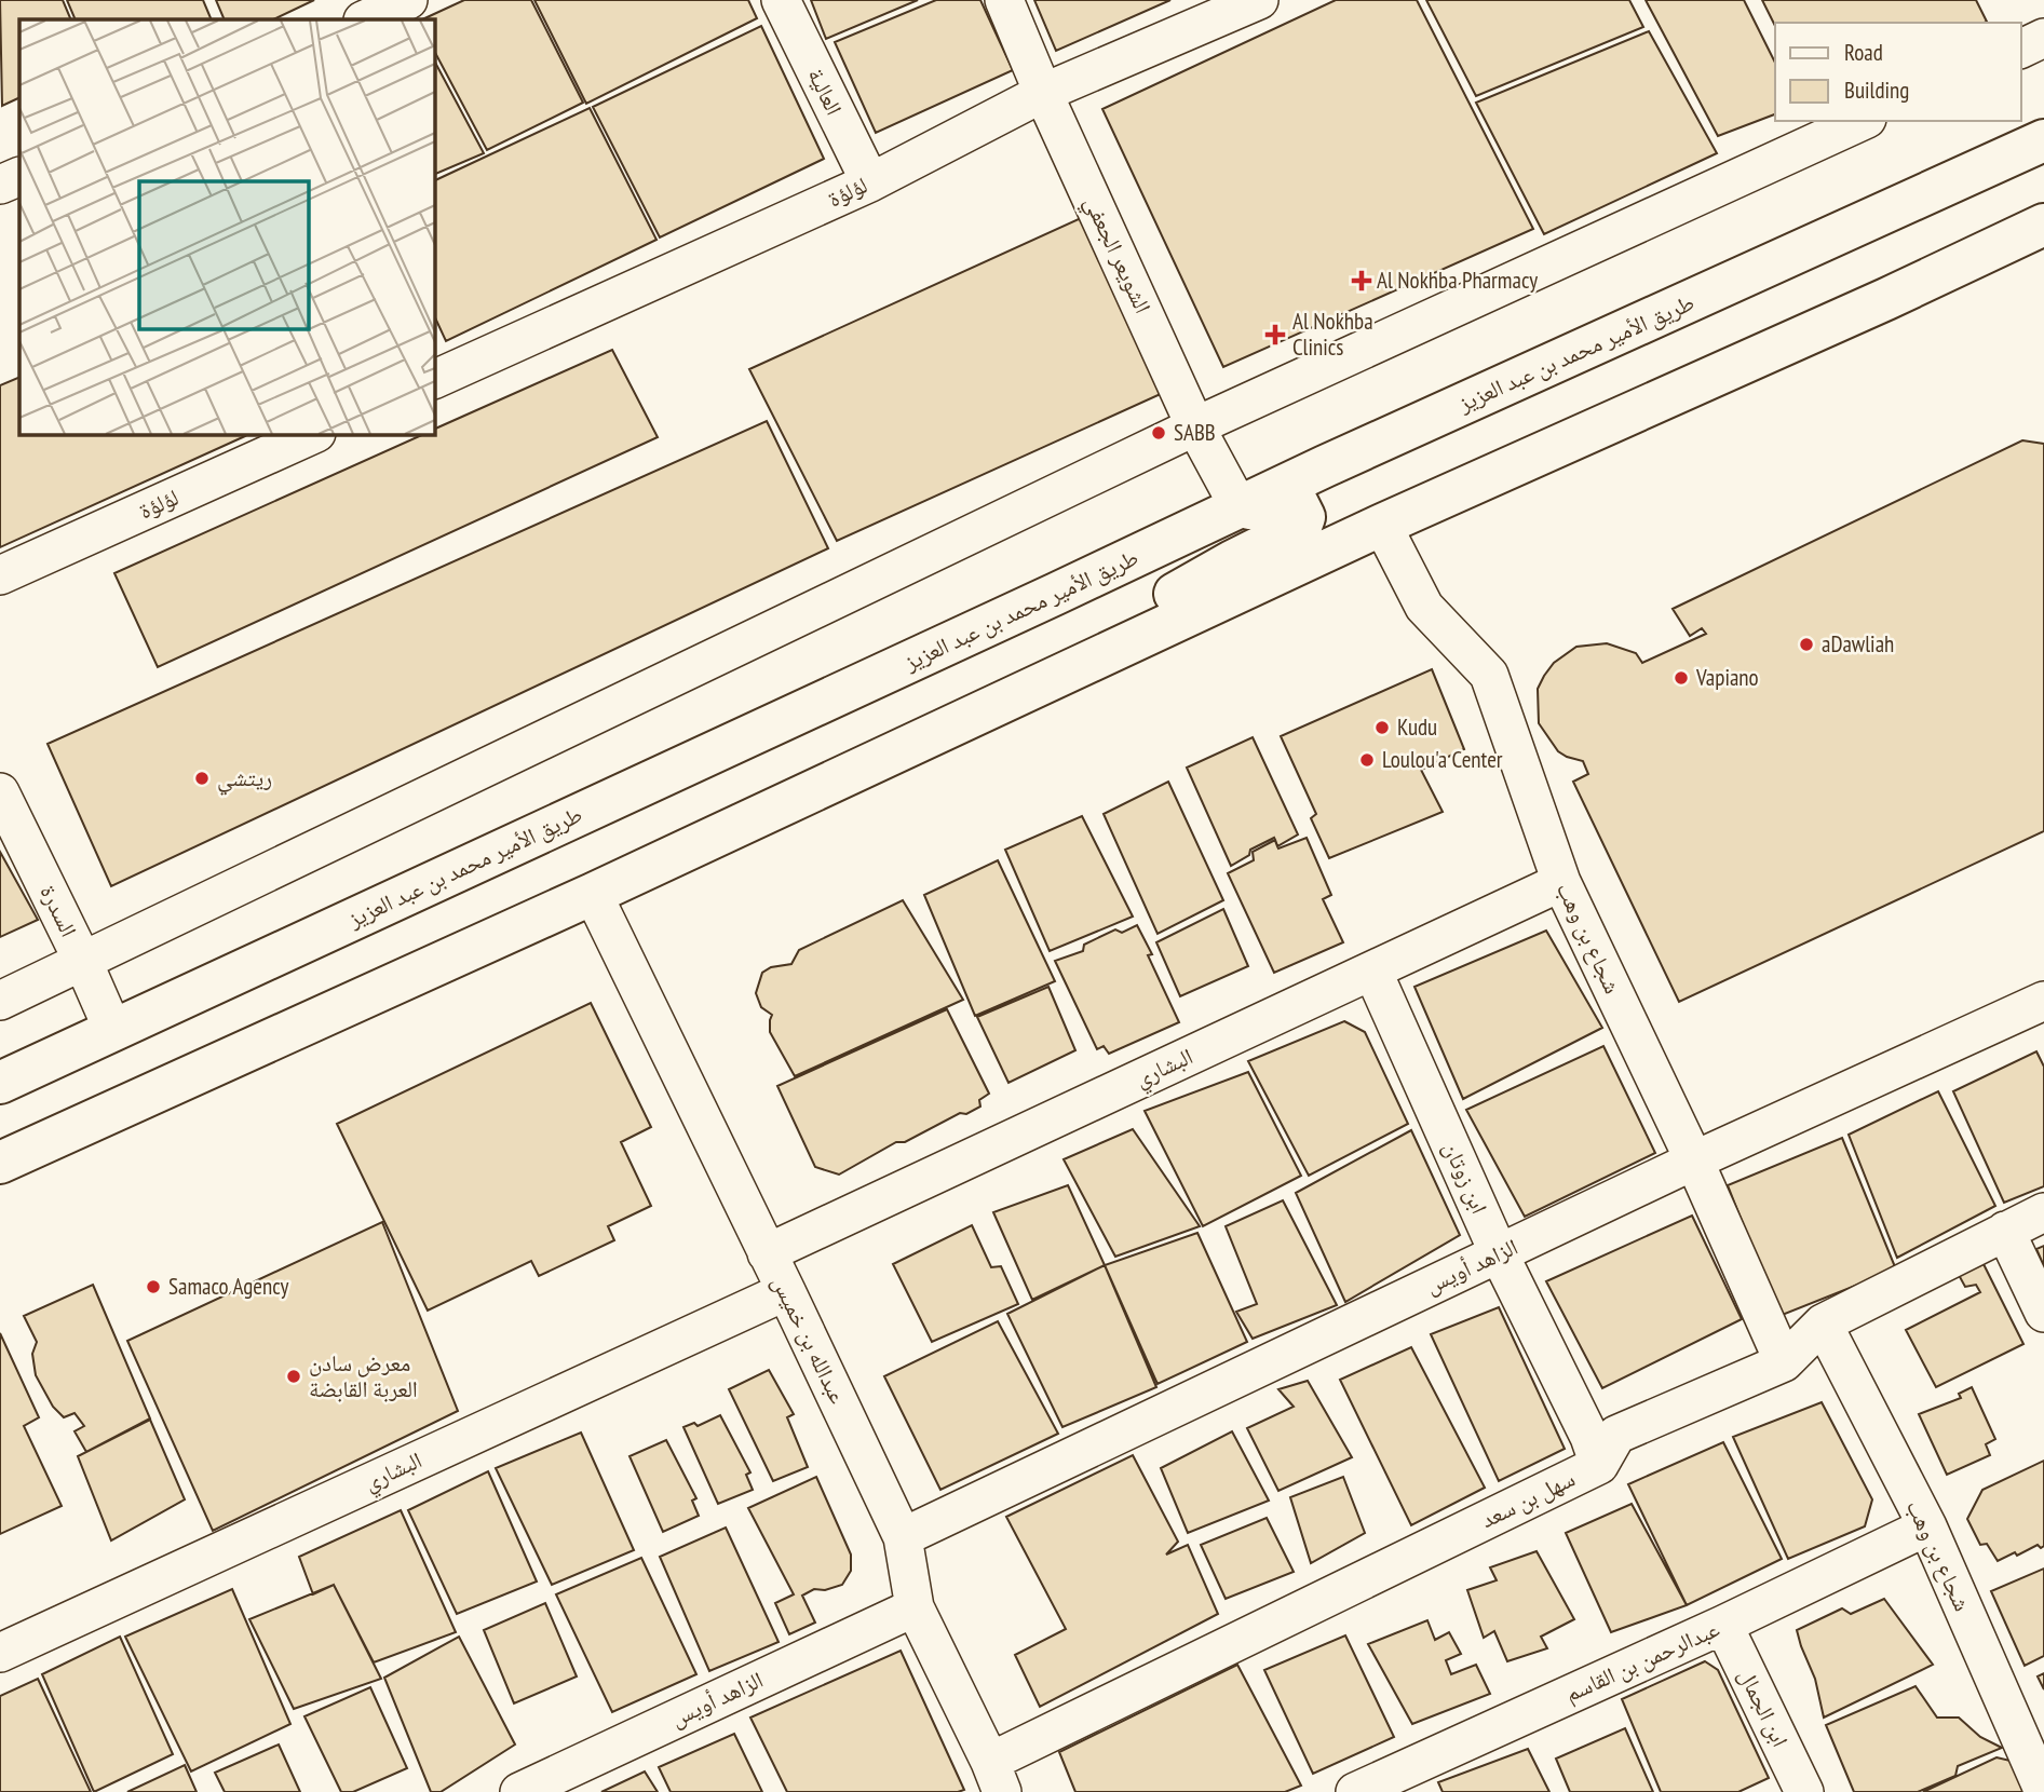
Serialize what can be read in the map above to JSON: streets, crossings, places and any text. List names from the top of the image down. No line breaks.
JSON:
{"streets":{"main road":["طريق الأمير محمد بن عبد العزيز"],"street":["العالية","لؤلؤة","الشويعر الجعفي","السدرة","شجاع بن وهب","البشاري","ابن زوتان","الزاهد أويس","عبدالله بن خميس","سهل بن سعد","عبدالرحمن بن القاسم","ابن الجمال"]},"crossings":[["العالية","لؤلؤة"],["لؤلؤة","الشويعر الجعفي"],["الشويعر الجعفي","طريق الأمير محمد بن عبد العزيز"],["طريق الأمير محمد بن عبد العزيز","السدرة"],["شجاع بن وهب","البشاري"],["شجاع بن وهب","الزاهد أويس"],["شجاع بن وهب","سهل بن سعد"],["شجاع بن وهب","عبدالرحمن بن القاسم"],["البشاري","ابن زوتان"],["البشاري","عبدالله بن خميس"],["ابن زوتان","الزاهد أويس"],["ابن زوتان","سهل بن سعد"],["الزاهد أويس","عبدالله بن خميس"],["عبدالله بن خميس","سهل بن سعد"],["عبدالرحمن بن القاسم","ابن الجمال"]],"places":{"health":["Al Nokhba Pharmacy","Al Nokhba Clinics"],"other":["SABB","aDawliah","Vapiano","Kudu","Loulou'a Center","ريتشي","Samaco Agency","معرض سادن العربة القابضة"]},"legend":["Road","Building"]}
